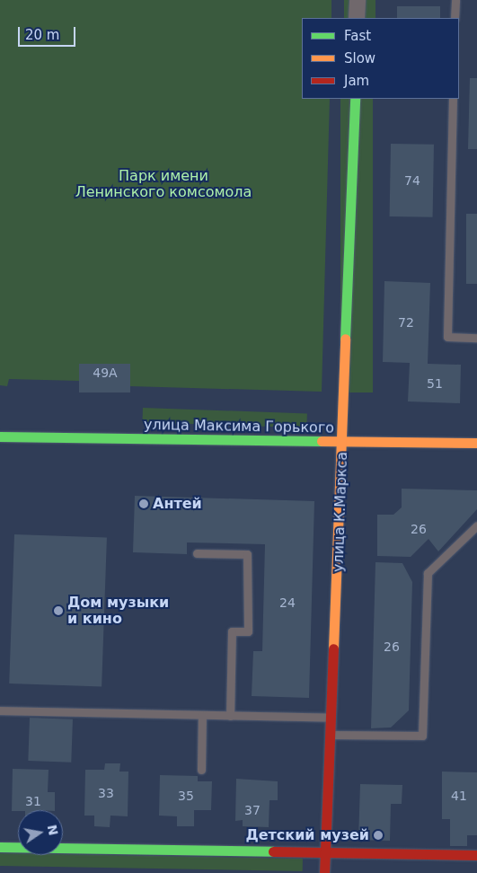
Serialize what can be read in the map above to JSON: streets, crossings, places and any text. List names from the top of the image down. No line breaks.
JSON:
{"streets":{"street":["улица Максима Горького","улица К.Маркса"]},"crossings":[["улица Максима Горького","улица К.Маркса"]],"parks":["Парк имени Ленинского комсомола"],"places":["Антей","Дом музыки и кино","Детский музей"],"house_numbers":["74","72","49А","51","26","24","26","33","35","41","31","37"],"legend":["Fast","Slow","Jam"],"scale_bar":"20 m","north":"right"}
